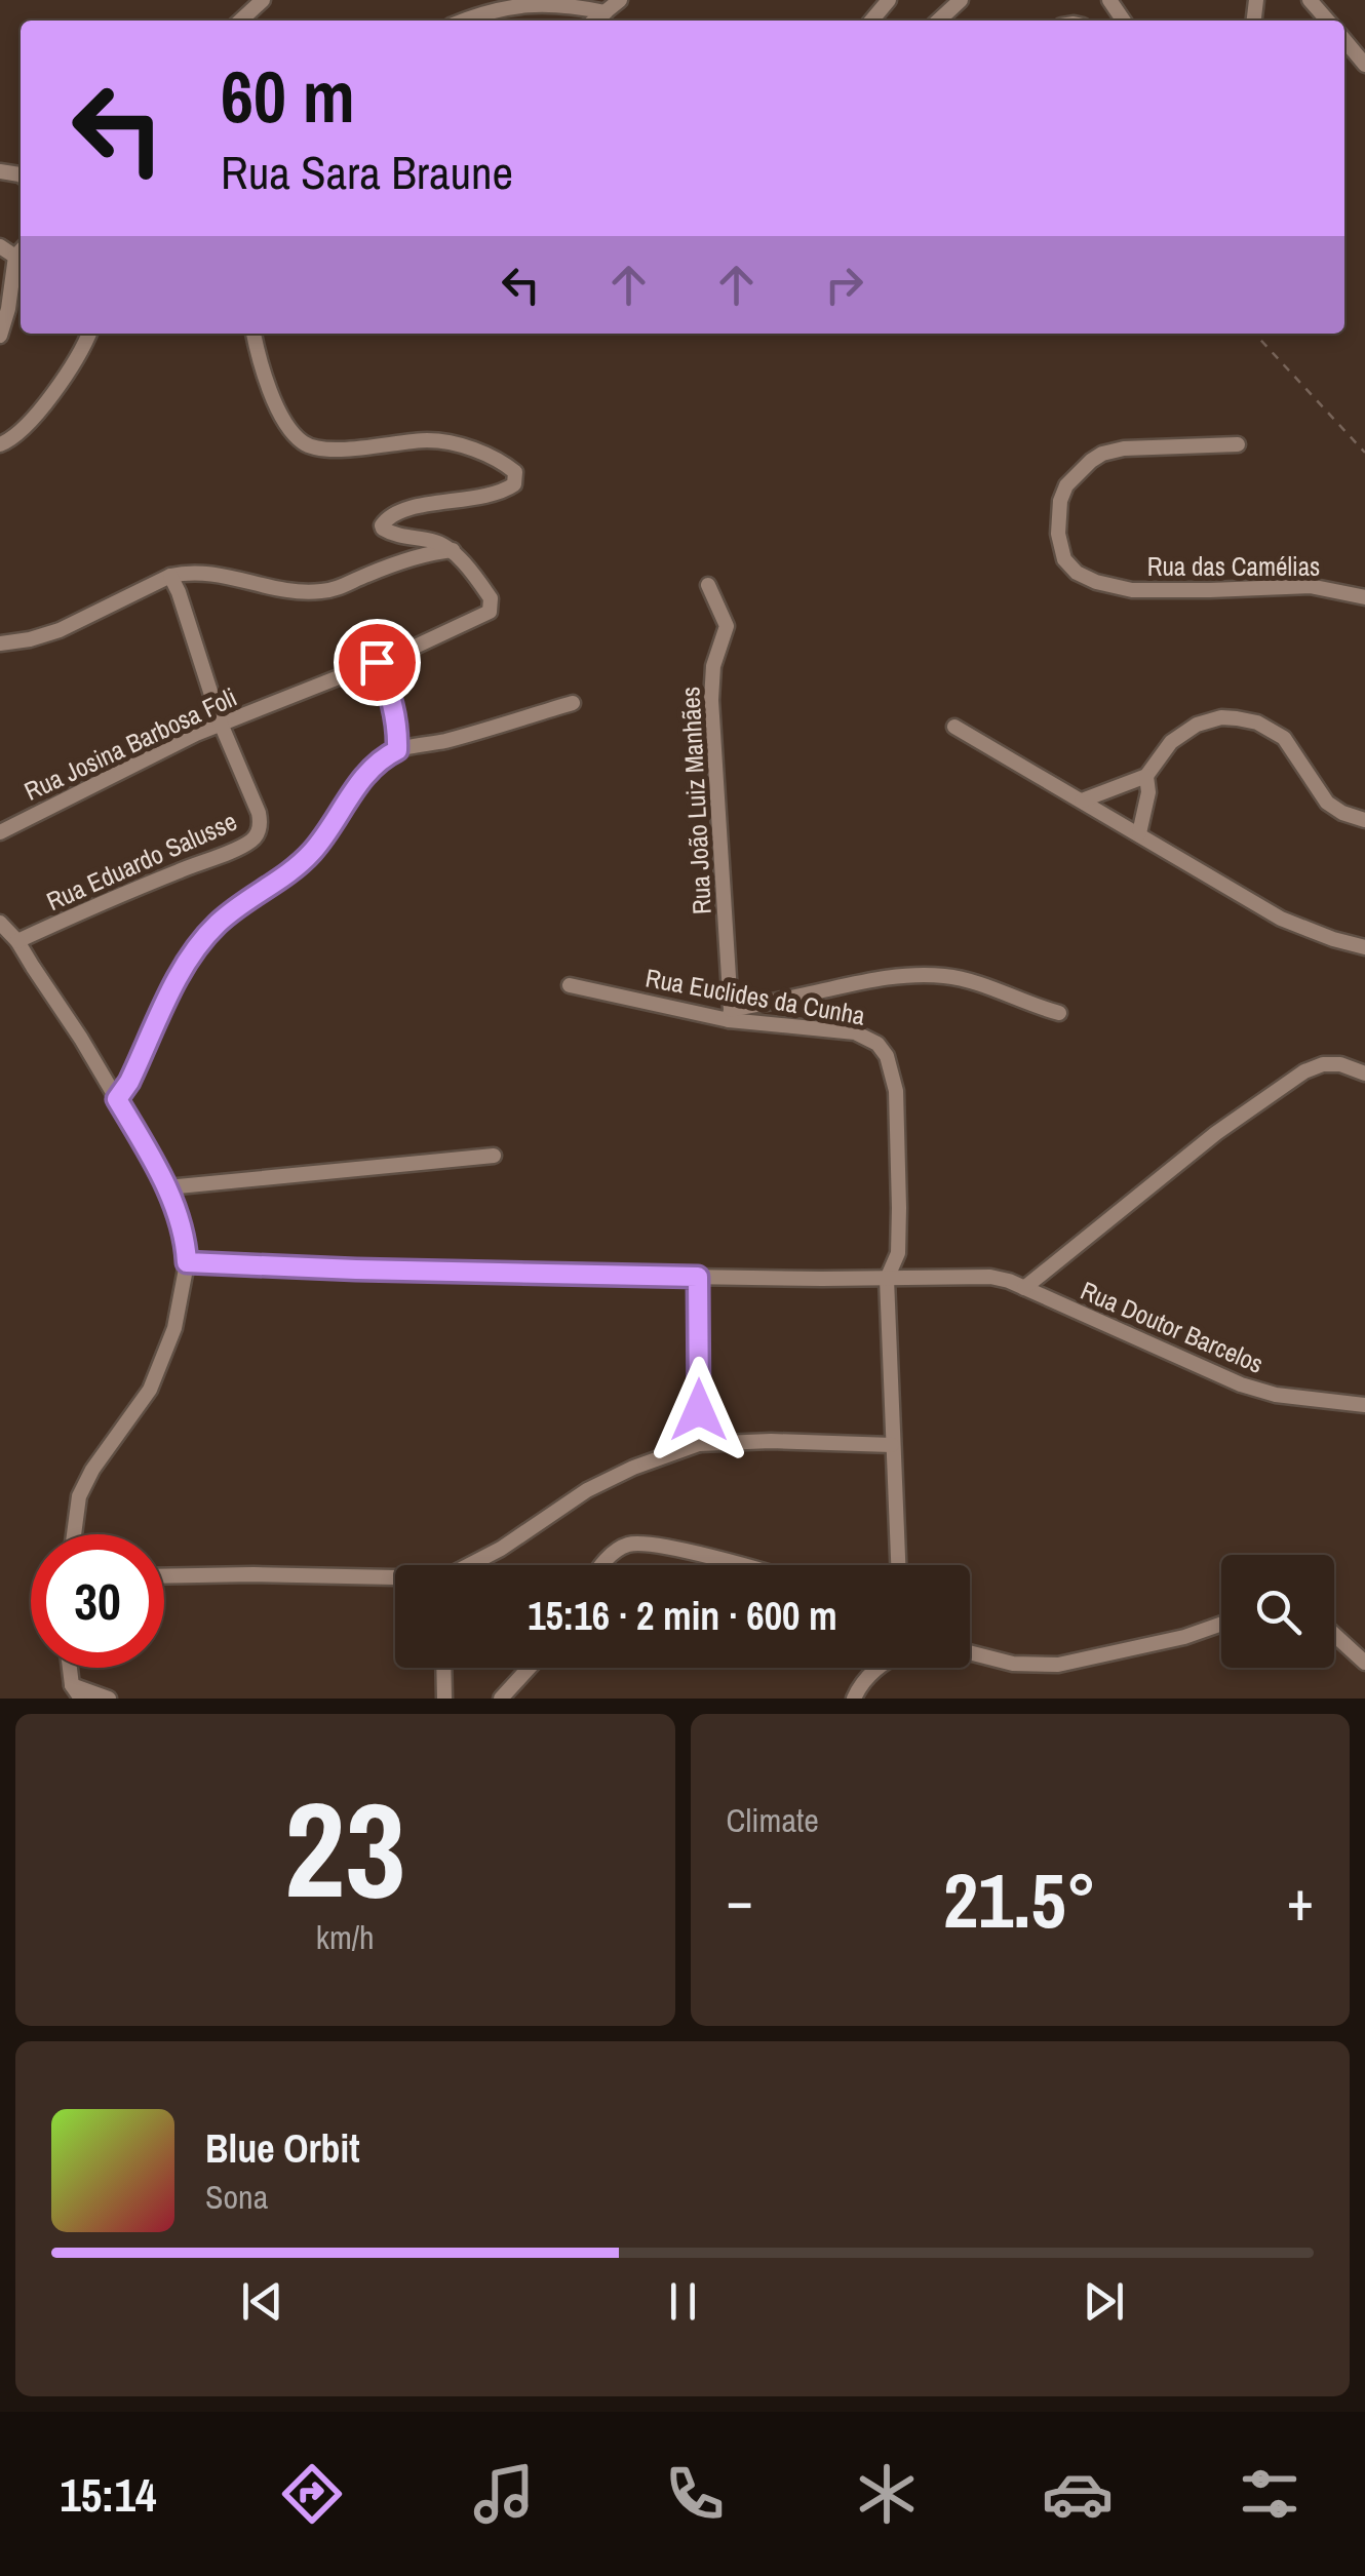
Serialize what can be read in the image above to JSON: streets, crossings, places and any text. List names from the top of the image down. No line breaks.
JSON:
{"streets":{"street":["Rua das Camélias","Rua Josina Barbosa Foli","Rua João Luiz Manhães","Rua Eduardo Salusse","Rua Euclides da Cunha","Rua Doutor Barcelos"]},"crossings":[["Rua Josina Barbosa Foli","Rua Eduardo Salusse"],["Rua João Luiz Manhães","Rua Euclides da Cunha"],["Rua Euclides da Cunha","Rua Doutor Barcelos"]],"page":{"turn":["60 m","Rua Sara Braune"],"limit":"30","trip":"15:16 · 2 min · 600 m","tile":[["23","km/h"],"Climate"],"heat":["−","21.5°","+"],"song":["Blue Orbit","Sona"],"tabs":"15:14"}}
